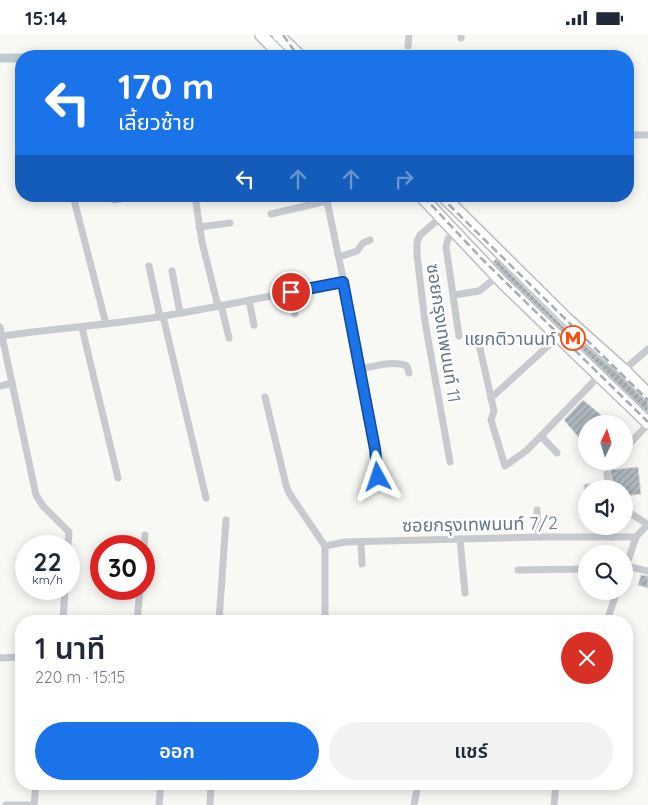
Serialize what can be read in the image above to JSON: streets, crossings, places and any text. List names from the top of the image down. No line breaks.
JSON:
{"streets":{"street":["ซอยกรุงเทพนนท์ 11","ซอยกรุงเทพนนท์ 7/2"]},"places":{"metro station":["แยกติวานนท์"]},"north":"top","page":{"status":"15:14","turn":["170 m","เลี้ยวซ้าย"],"speed":"22 km/h","limit":"30","heading":["1 นาที","220 m · 15:15"],"buttons":["ออก","แชร์"]}}
